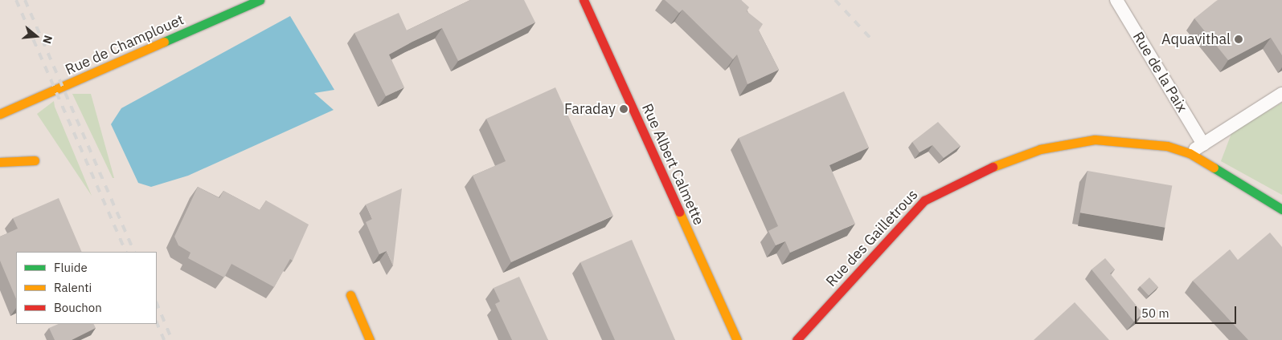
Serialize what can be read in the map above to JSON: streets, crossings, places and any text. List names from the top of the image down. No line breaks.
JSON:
{"streets":{"street":["Rue de Champlouet","Rue de la Paix","Rue Albert Calmette","Rue des Gailletrous"]},"places":["Aquavithal","Faraday"],"legend":["Fluide","Ralenti","Bouchon"],"scale_bar":"50 m","north":"right"}
